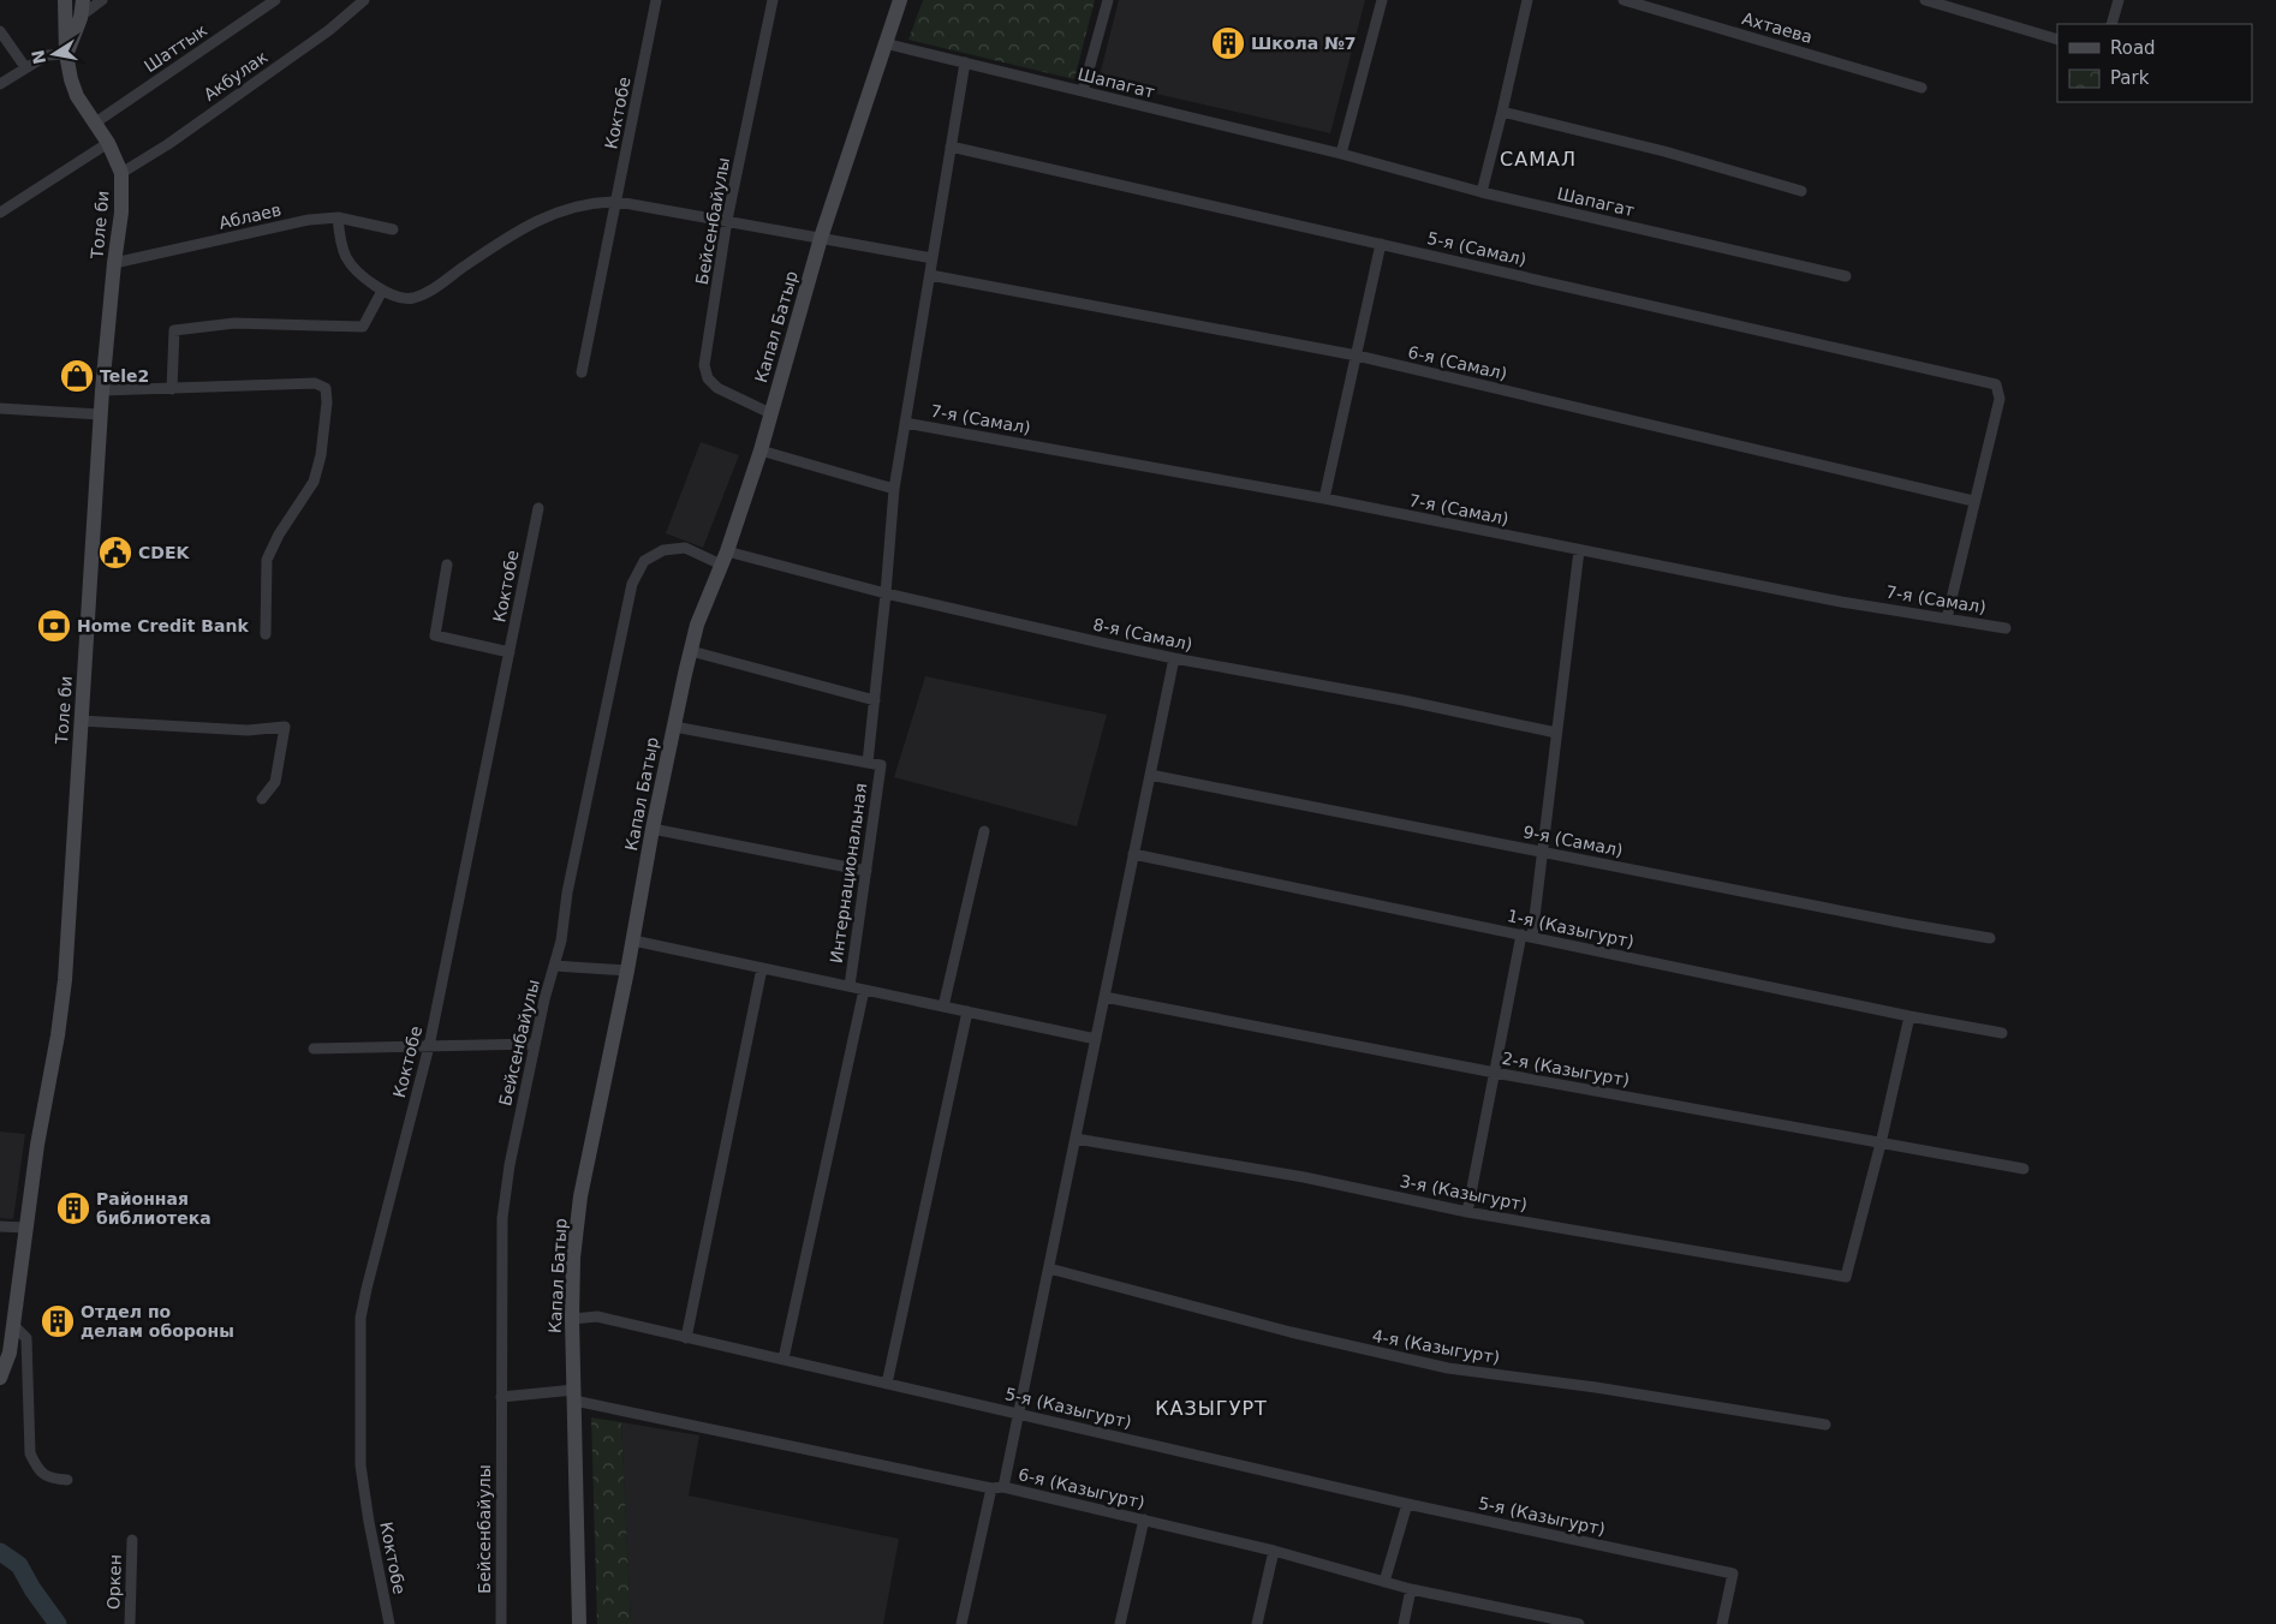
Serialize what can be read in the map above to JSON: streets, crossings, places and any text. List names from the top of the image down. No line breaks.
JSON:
{"streets":{"main road":["Толе би","Капал Батыр"],"street":["Ахтаева","Шаттык","Акбулак","Шапагат","Коктобе","Аблаев","Бейсенбайулы","5-я (Самал)","6-я (Самал)","7-я (Самал)","8-я (Самал)","9-я (Самал)","Интернациональная","1-я (Казыгурт)","2-я (Казыгурт)","3-я (Казыгурт)","4-я (Казыгурт)","5-я (Казыгурт)","6-я (Казыгурт)","Оркен"]},"crossings":[["Шаттык","Толе би"],["Акбулак","Толе би"],["Шапагат","Капал Батыр"],["Аблаев","Толе би"],["Бейсенбайулы","Капал Батыр"],["Бейсенбайулы","8-я (Самал)"],["Бейсенбайулы","6-я (Казыгурт)"],["5-я (Самал)","6-я (Самал)"],["Капал Батыр","8-я (Самал)"],["Капал Батыр","5-я (Казыгурт)"],["Капал Батыр","6-я (Казыгурт)"],["2-я (Казыгурт)","3-я (Казыгурт)"]],"districts":["САМАЛ","КАЗЫГУРТ"],"places":{"building":["Школа №7","Районная библиотека","Отдел по делам обороны"],"shop":["Tele2"],"public building":["CDEK"],"bank":["Home Credit Bank"]},"legend":["Road","Park"],"north":"left"}
